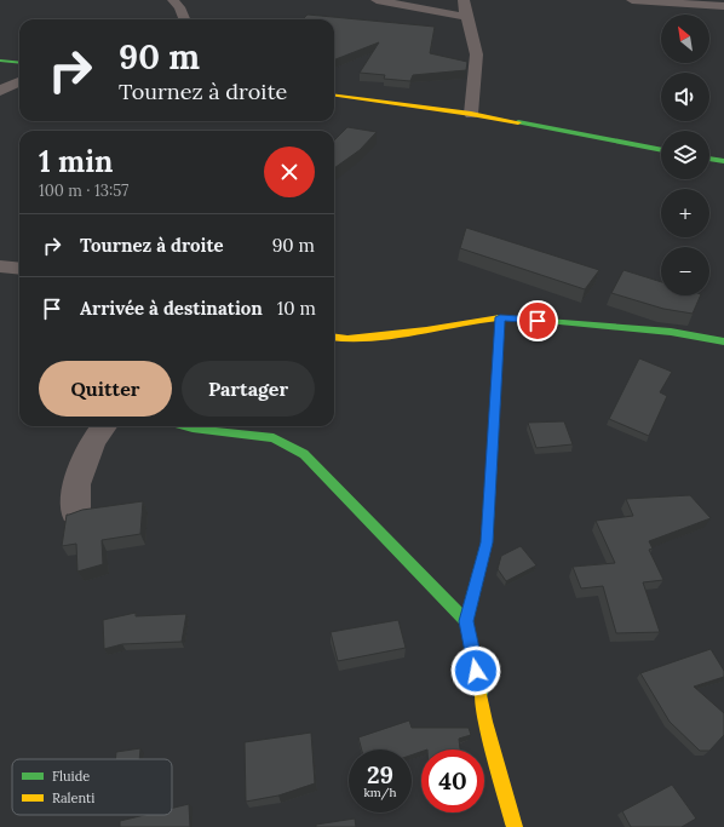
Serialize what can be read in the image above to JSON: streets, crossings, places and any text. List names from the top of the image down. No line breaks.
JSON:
{"legend":["Fluide","Ralenti"],"north":"top left","page":{"map_buttons":["+","−"],"turn":["90 m","Tournez à droite"],"heading":["1 min","100 m · 13:57"],"list":[{"name":"Tournez à droite","value":"90 m"},{"name":"Arrivée à destination","value":"10 m"}],"buttons":["Quitter","Partager"],"speed":"29 km/h","limit":"40"}}
